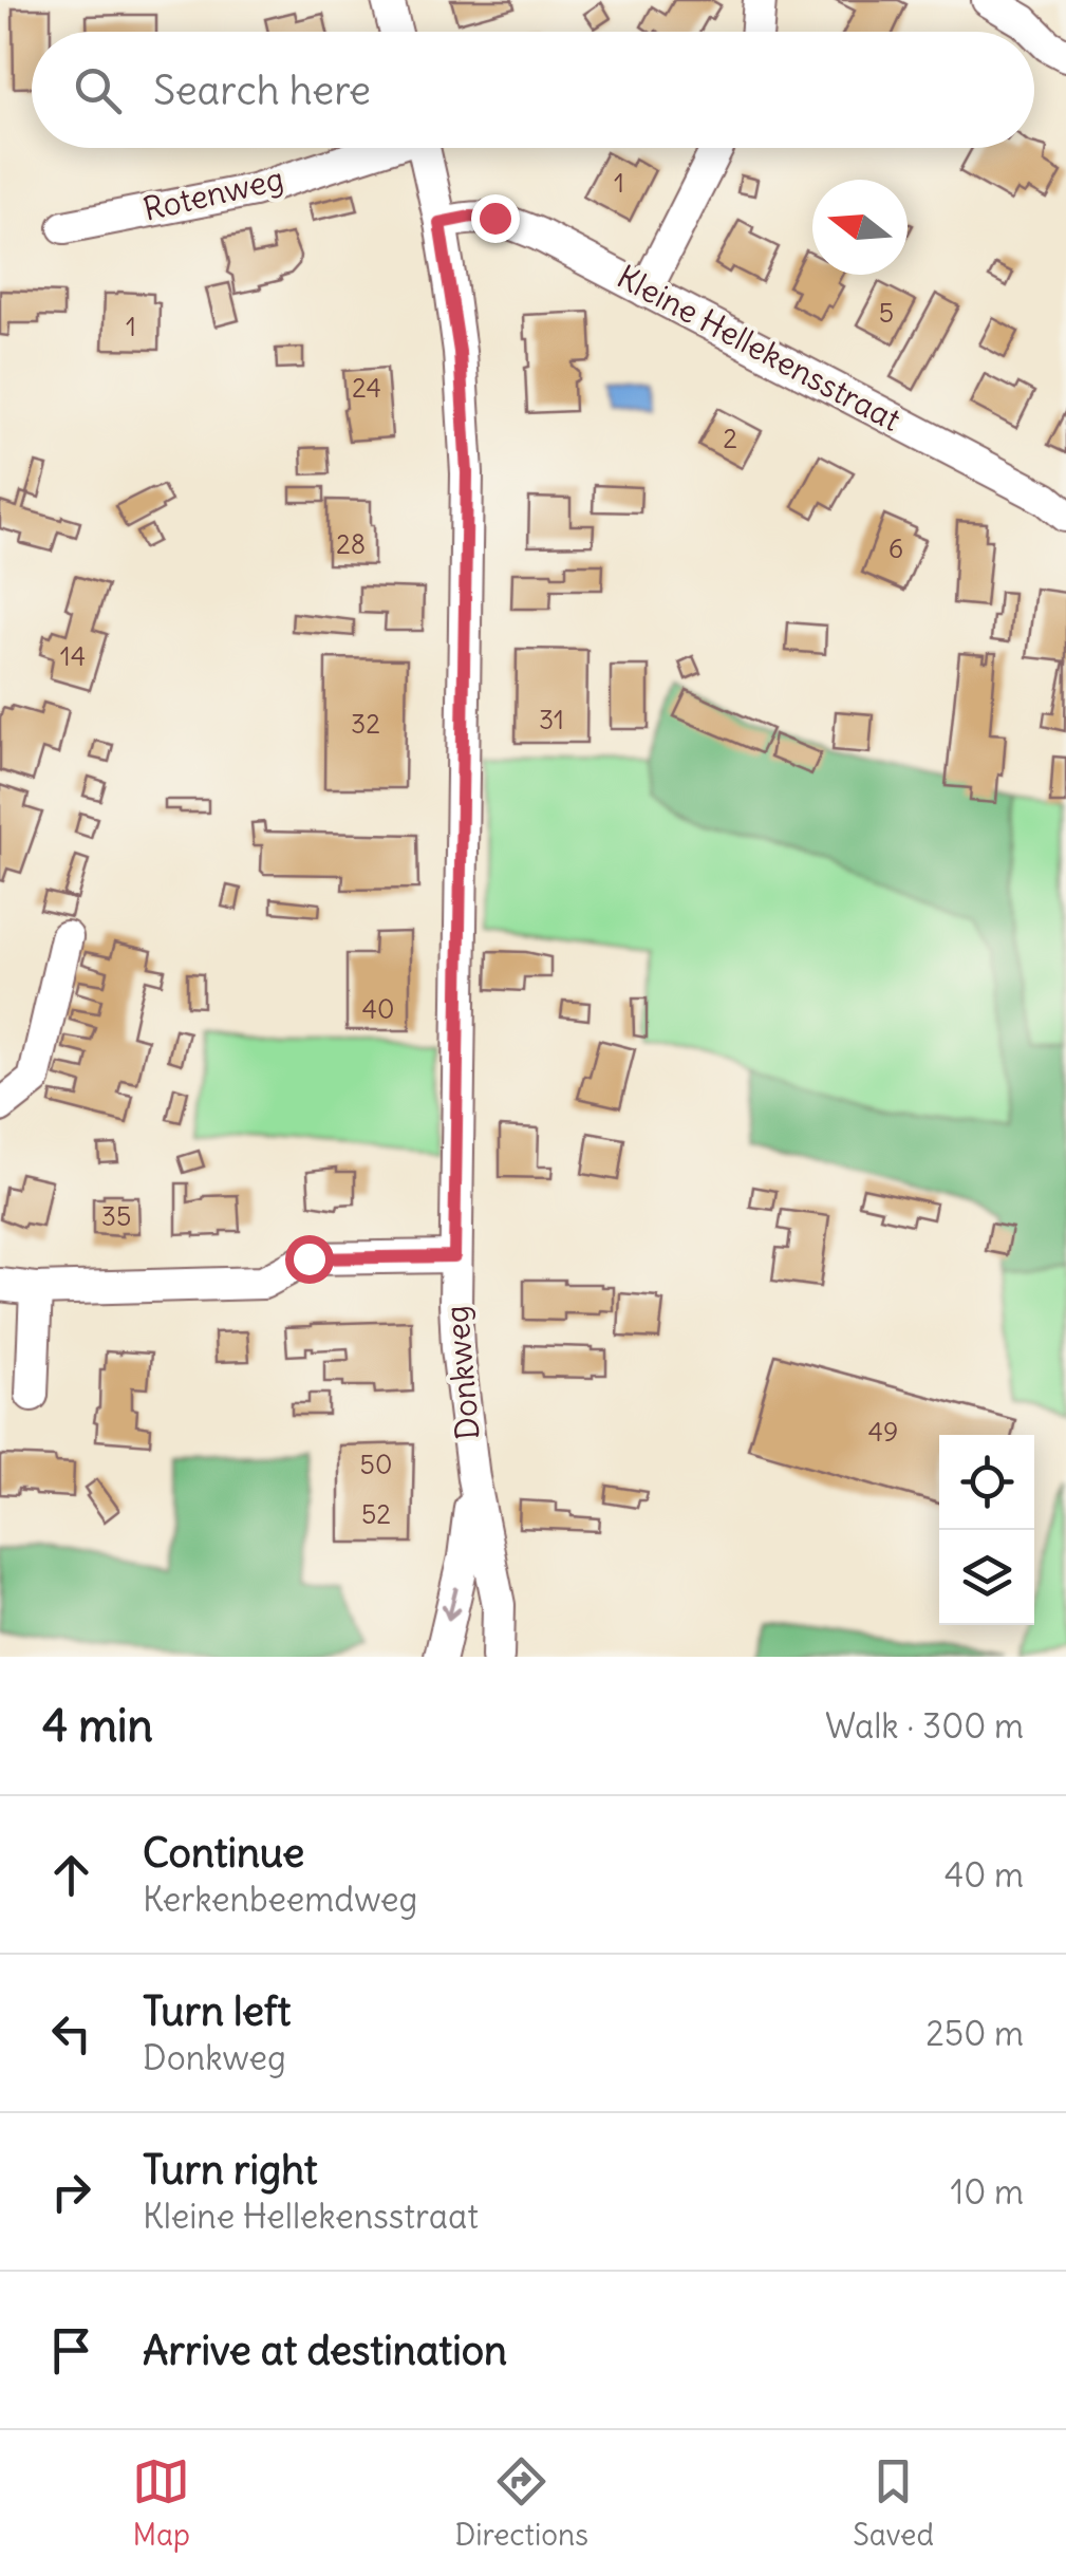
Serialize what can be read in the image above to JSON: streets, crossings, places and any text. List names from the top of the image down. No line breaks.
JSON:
{"streets":{"street":["Rotenweg","Kleine Hellekensstraat","Donkweg"]},"crossings":[["Kleine Hellekensstraat","Donkweg"]],"house_numbers":["1","5","1","24","2","28","6","14","31","32","40","35","49","50","52"],"north":"left","page":{"search":"Search here","heading":["4 min","Walk · 300 m"],"list":[["Continue","Kerkenbeemdweg","40 m"],["Turn left","Donkweg","250 m"],["Turn right","Kleine Hellekensstraat","10 m"],"Arrive at destination"],"nav":["Map","Directions","Saved"]}}
